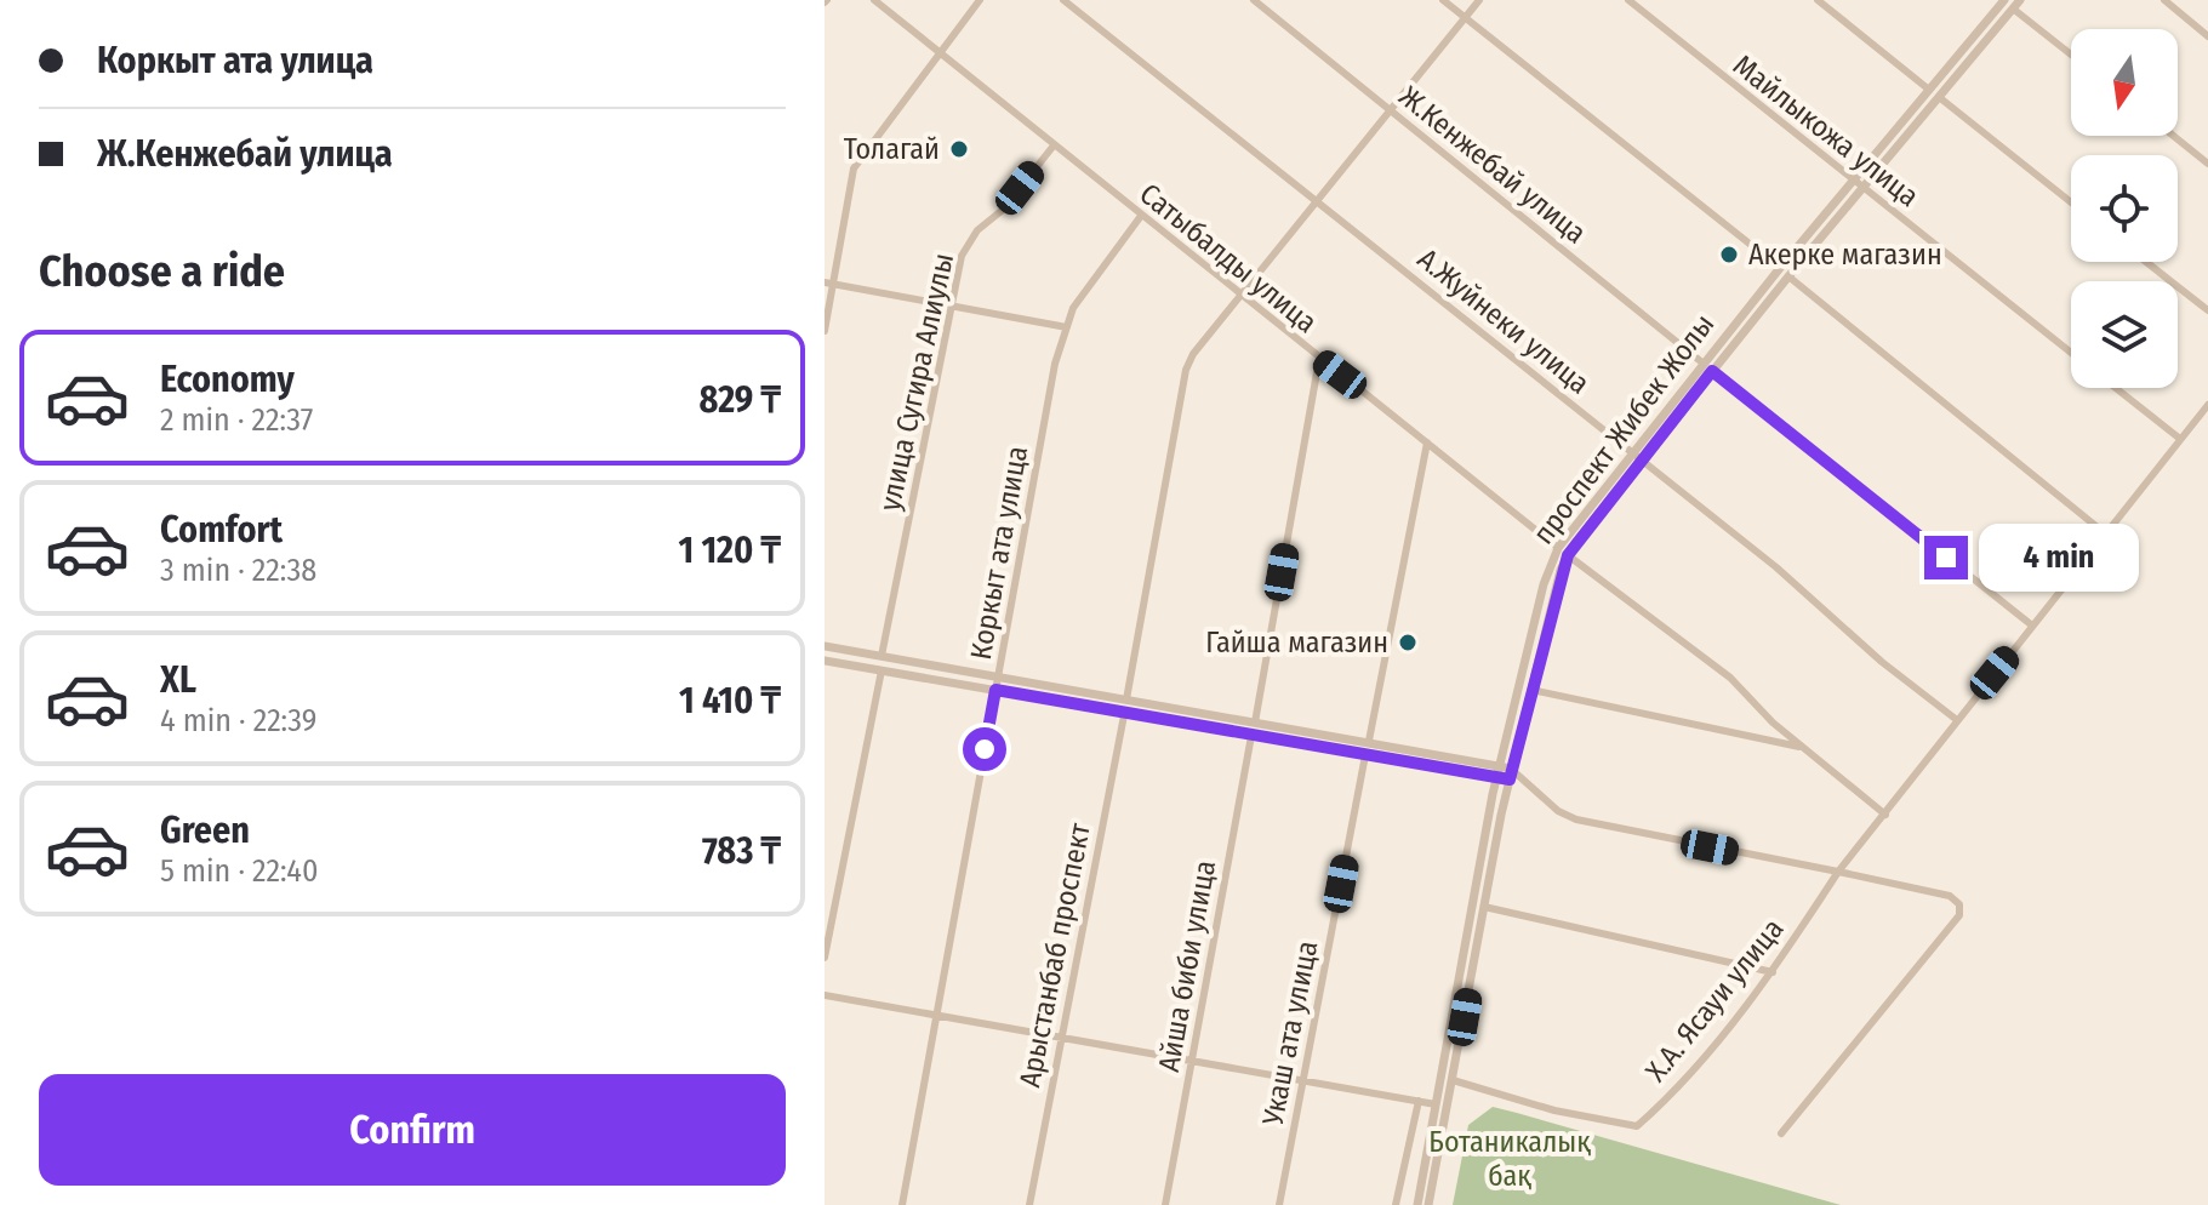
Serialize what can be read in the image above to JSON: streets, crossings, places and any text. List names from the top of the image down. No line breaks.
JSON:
{"streets":{"street":["Майлыкожа улица","Ж.Кенжебай улица","Сатыбалды улица","А.Жуйнеки улица","улица Сугира Алиулы","проспект Жибек Жолы","Коркыт ата улица","Арыстанбаб проспект","Айша биби улица","Х.А. Ясауи улица","Укаш ата улица"]},"crossings":[["Майлыкожа улица","проспект Жибек Жолы"],["Ж.Кенжебай улица","проспект Жибек Жолы"],["Сатыбалды улица","улица Сугира Алиулы"],["Сатыбалды улица","проспект Жибек Жолы"],["Сатыбалды улица","Коркыт ата улица"],["А.Жуйнеки улица","проспект Жибек Жолы"],["А.Жуйнеки улица","Х.А. Ясауи улица"],["проспект Жибек Жолы","Х.А. Ясауи улица"]],"parks":["Ботаникалық бақ"],"places":["Толагай","Акерке магазин","Гайша магазин"],"north":"bottom","page":{"banner":["Коркыт ата улица","Ж.Кенжебай улица"],"heading":"Choose a ride","list":[{"name":"Economy","note":"2 min · 22:37","value":"829 ₸"},{"name":"Comfort","note":"3 min · 22:38","value":"1 120 ₸"},{"name":"XL","note":"4 min · 22:39","value":"1 410 ₸"},{"name":"Green","note":"5 min · 22:40","value":"783 ₸"}],"bubble":"4 min","buttons":"Confirm"}}
